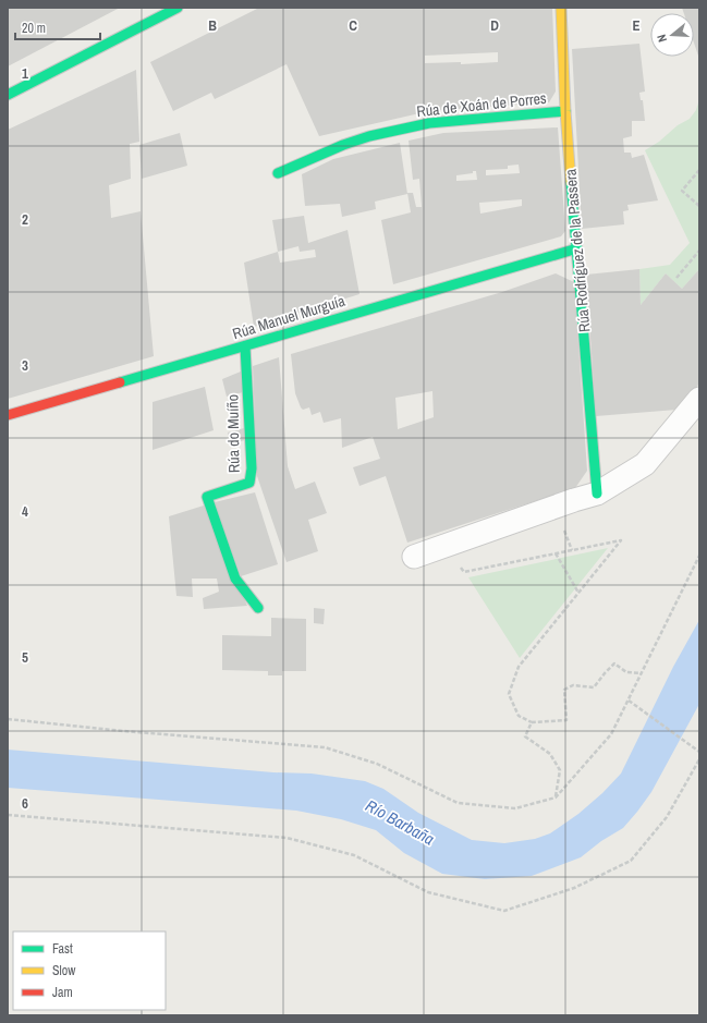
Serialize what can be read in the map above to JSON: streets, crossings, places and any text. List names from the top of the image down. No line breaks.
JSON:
{"streets":{"street":["Rúa de Xoán de Porres","Rúa Rodríguez de la Passera","Rúa Manuel Murguía","Rúa do Muíño"]},"crossings":[["Rúa de Xoán de Porres","Rúa Rodríguez de la Passera"],["Rúa Rodríguez de la Passera","Rúa Manuel Murguía"],["Rúa Manuel Murguía","Rúa do Muíño"]],"water":["Río Barbaña"],"legend":["Fast","Slow","Jam"],"scale_bar":"20 m","north":"left","grid":{"columns":["B","C","D","E"],"rows":["1","2","3","4","5","6"]}}
